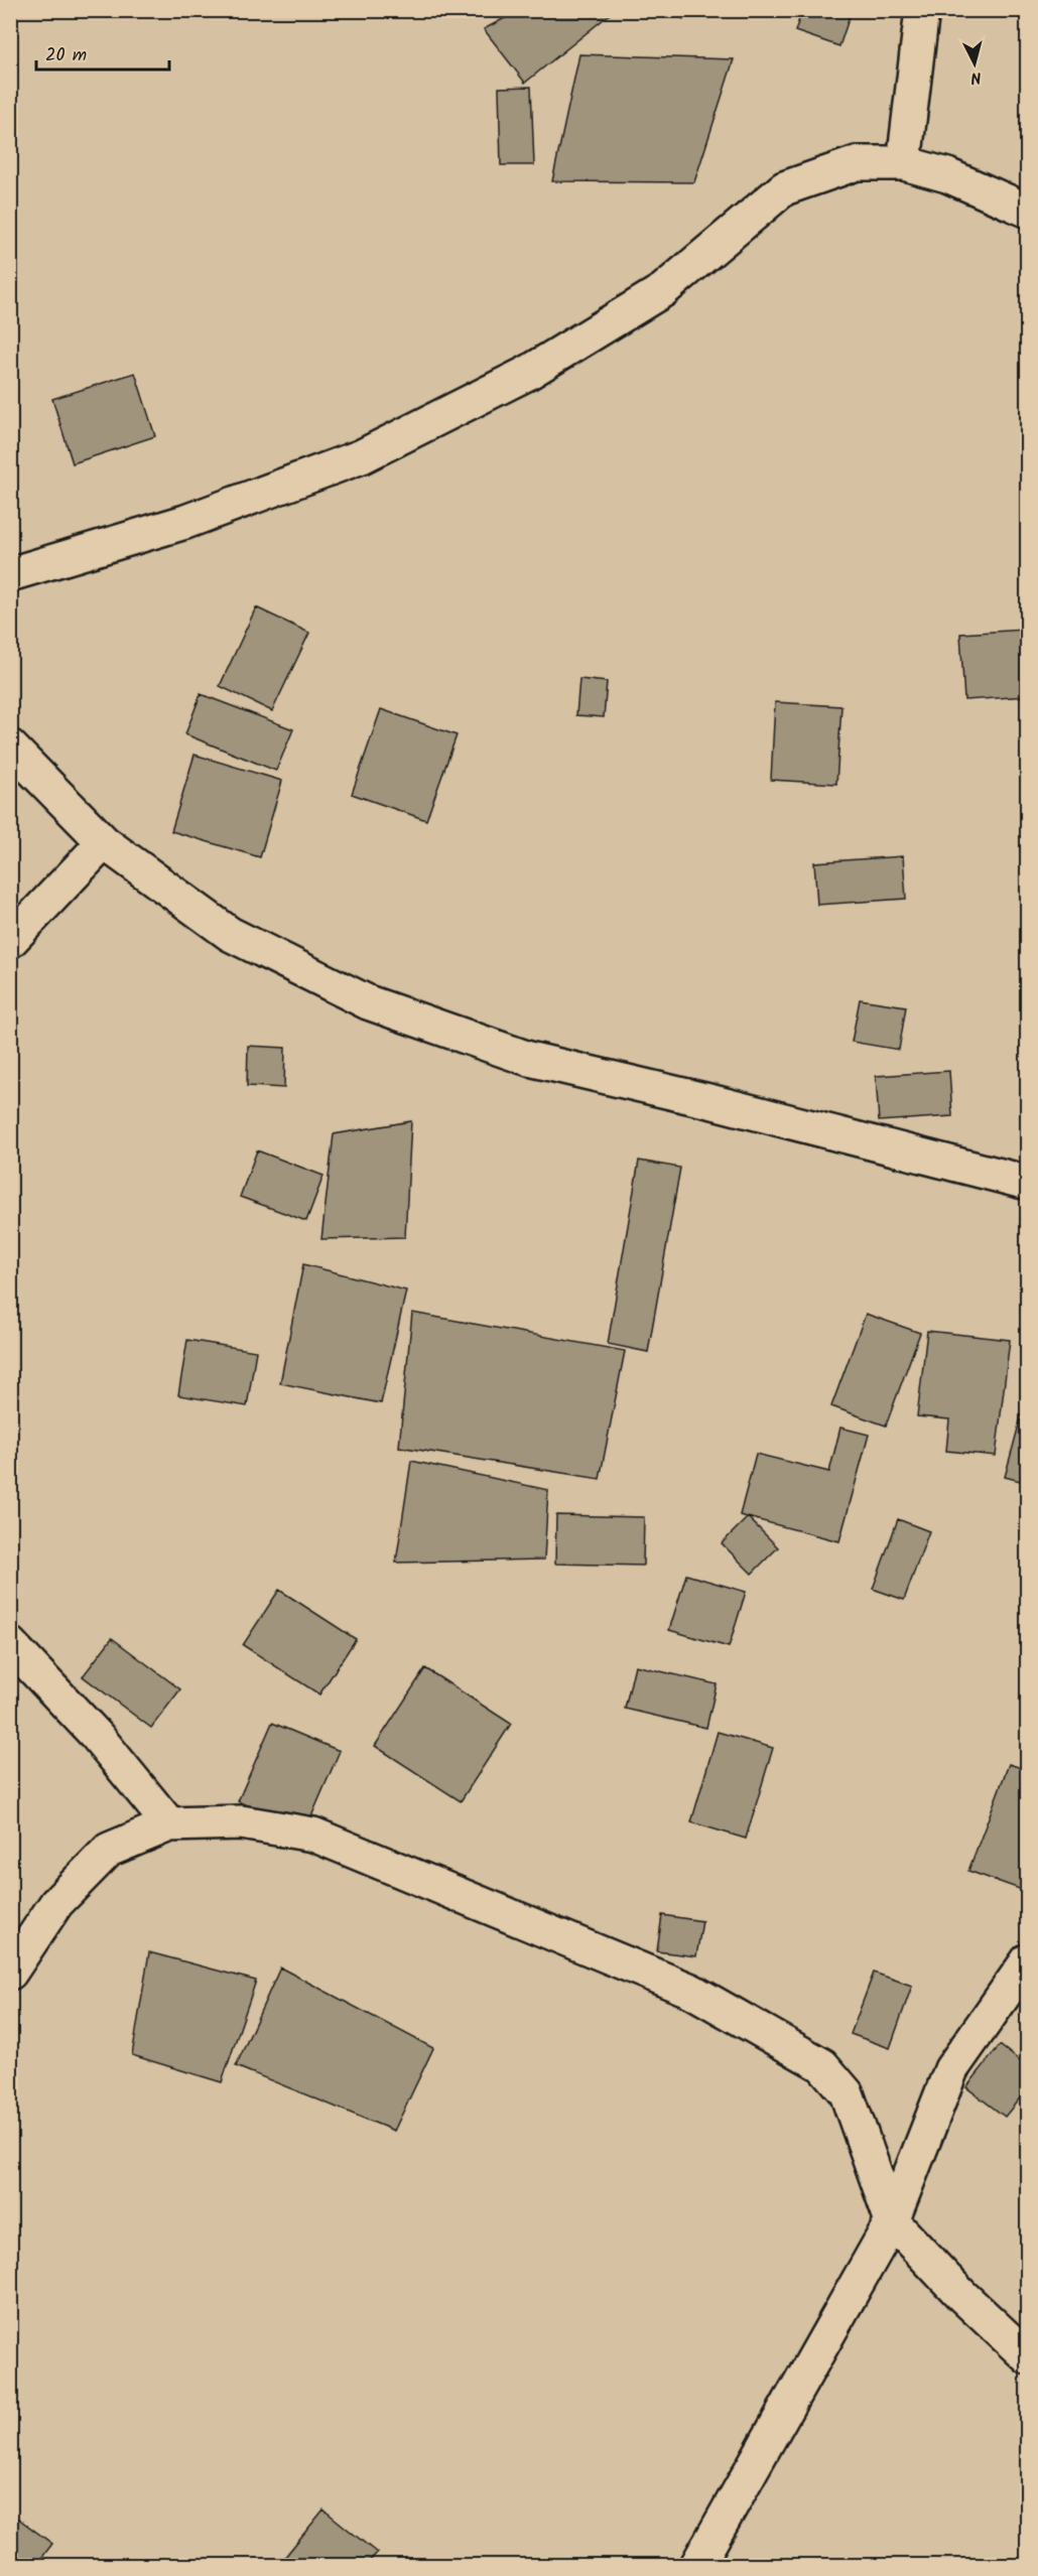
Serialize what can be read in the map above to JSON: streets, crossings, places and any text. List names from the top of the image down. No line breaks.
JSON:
{"scale_bar":"20 m","north":"bottom"}
